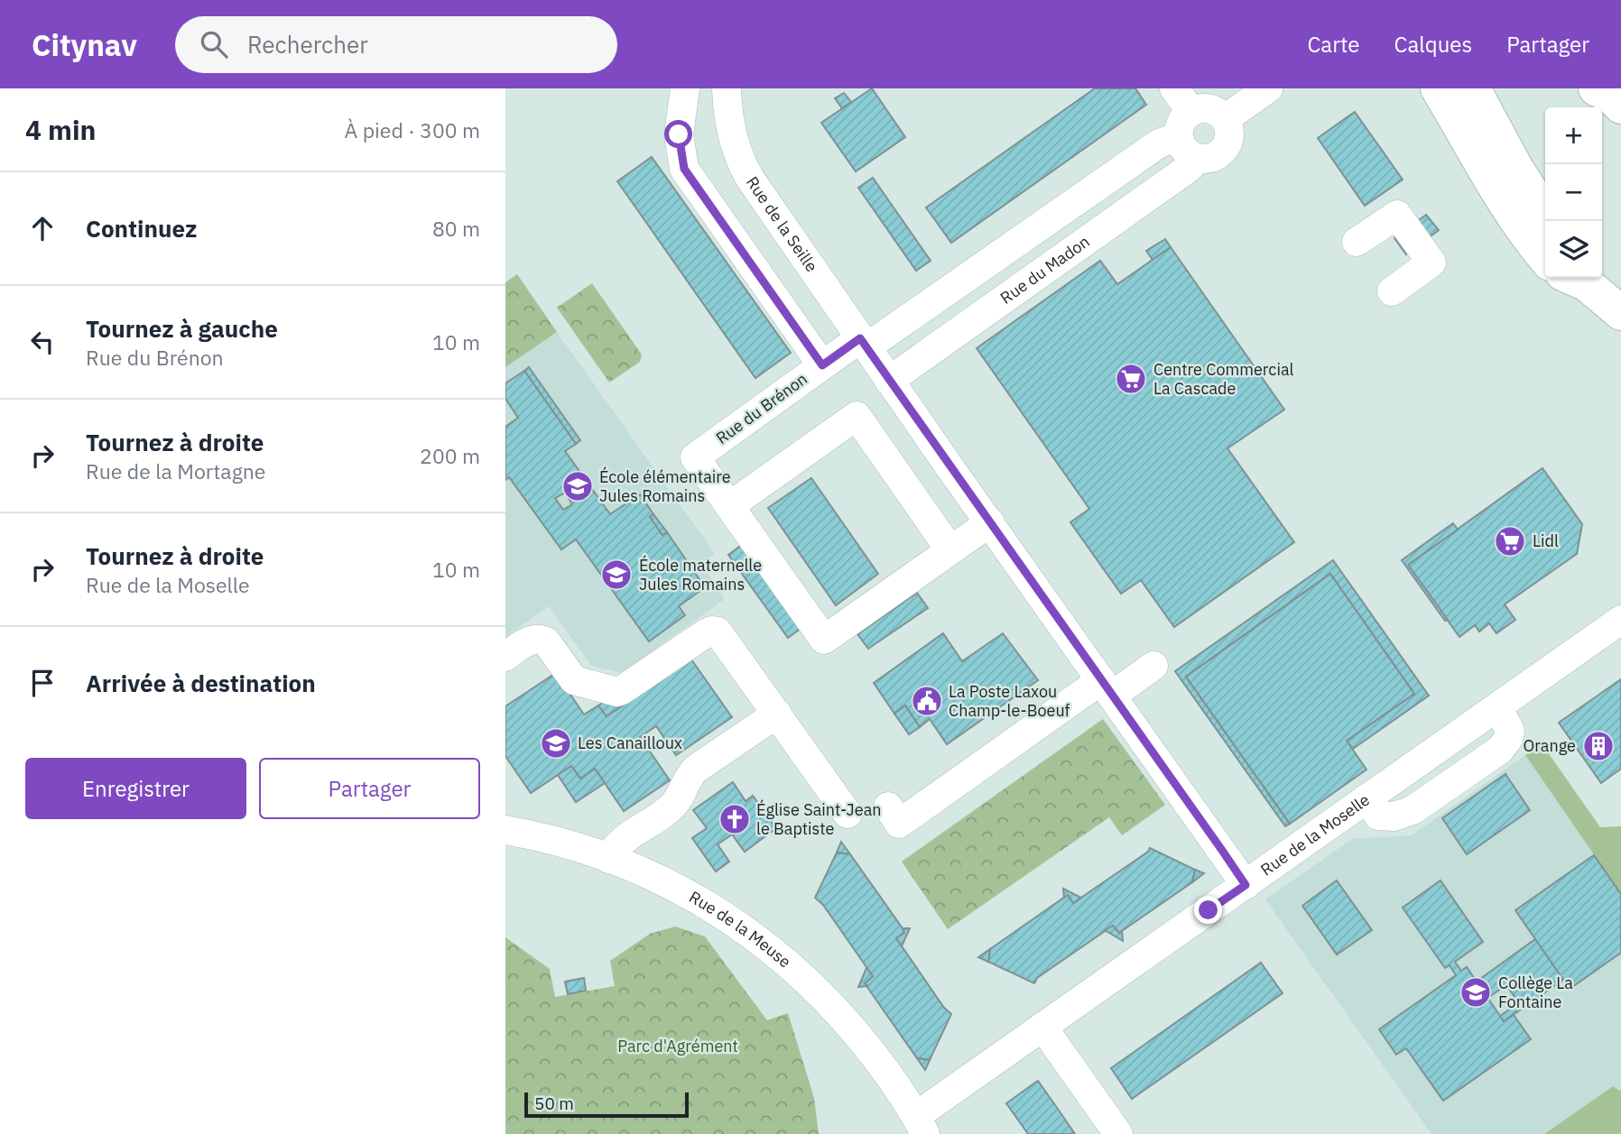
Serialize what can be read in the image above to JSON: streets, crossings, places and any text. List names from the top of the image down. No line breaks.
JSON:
{"streets":{"street":["Rue de la Seille","Rue du Madon","Rue du Brénon","Rue de la Moselle","Rue de la Meuse"]},"crossings":[["Rue de la Seille","Rue du Madon"],["Rue de la Seille","Rue du Brénon"],["Rue de la Seille","Rue de la Moselle"],["Rue de la Moselle","Rue de la Meuse"]],"parks":["Parc d'Agrément"],"places":{"supermarket":["Centre Commercial La Cascade","Lidl"],"school or university":["École élémentaire Jules Romains","École maternelle Jules Romains","Les Canailloux","Collège La Fontaine"],"public building":["La Poste Laxou Champ-le-Boeuf"],"building":["Orange"],"church":["Église Saint-Jean le Baptiste"]},"scale_bar":"50 m","page":{"header":"Citynav","search":"Rechercher","nav":["Carte","Calques","Partager"],"heading":["4 min","À pied · 300 m"],"map_buttons":["+","−"],"list":[["Continuez","80 m"],["Tournez à gauche","Rue du Brénon","10 m"],["Tournez à droite","Rue de la Mortagne","200 m"],["Tournez à droite","Rue de la Moselle","10 m"],"Arrivée à destination"],"buttons":["Enregistrer","Partager"],"scale":"50 m"}}
